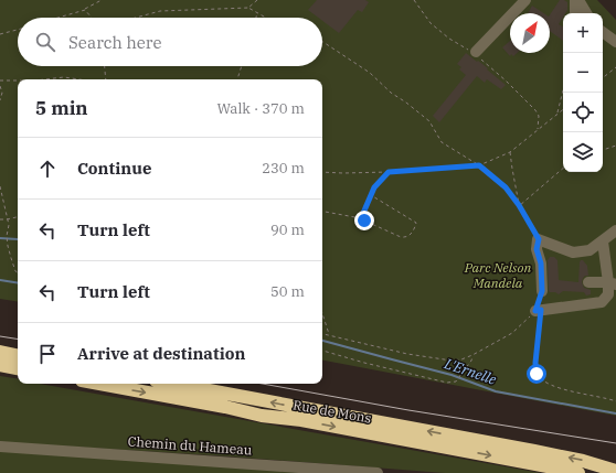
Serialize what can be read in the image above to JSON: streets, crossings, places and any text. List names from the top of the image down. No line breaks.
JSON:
{"streets":{"highway":["Rue de Mons"],"street":["Chemin du Hameau"]},"water":["L'Ernelle"],"parks":["Parc Nelson Mandela"],"north":"top right","page":{"map_buttons":["+","−"],"search":"Search here","heading":["5 min","Walk · 370 m"],"list":[["Continue","230 m"],["Turn left","90 m"],["Turn left","50 m"],"Arrive at destination"]}}
